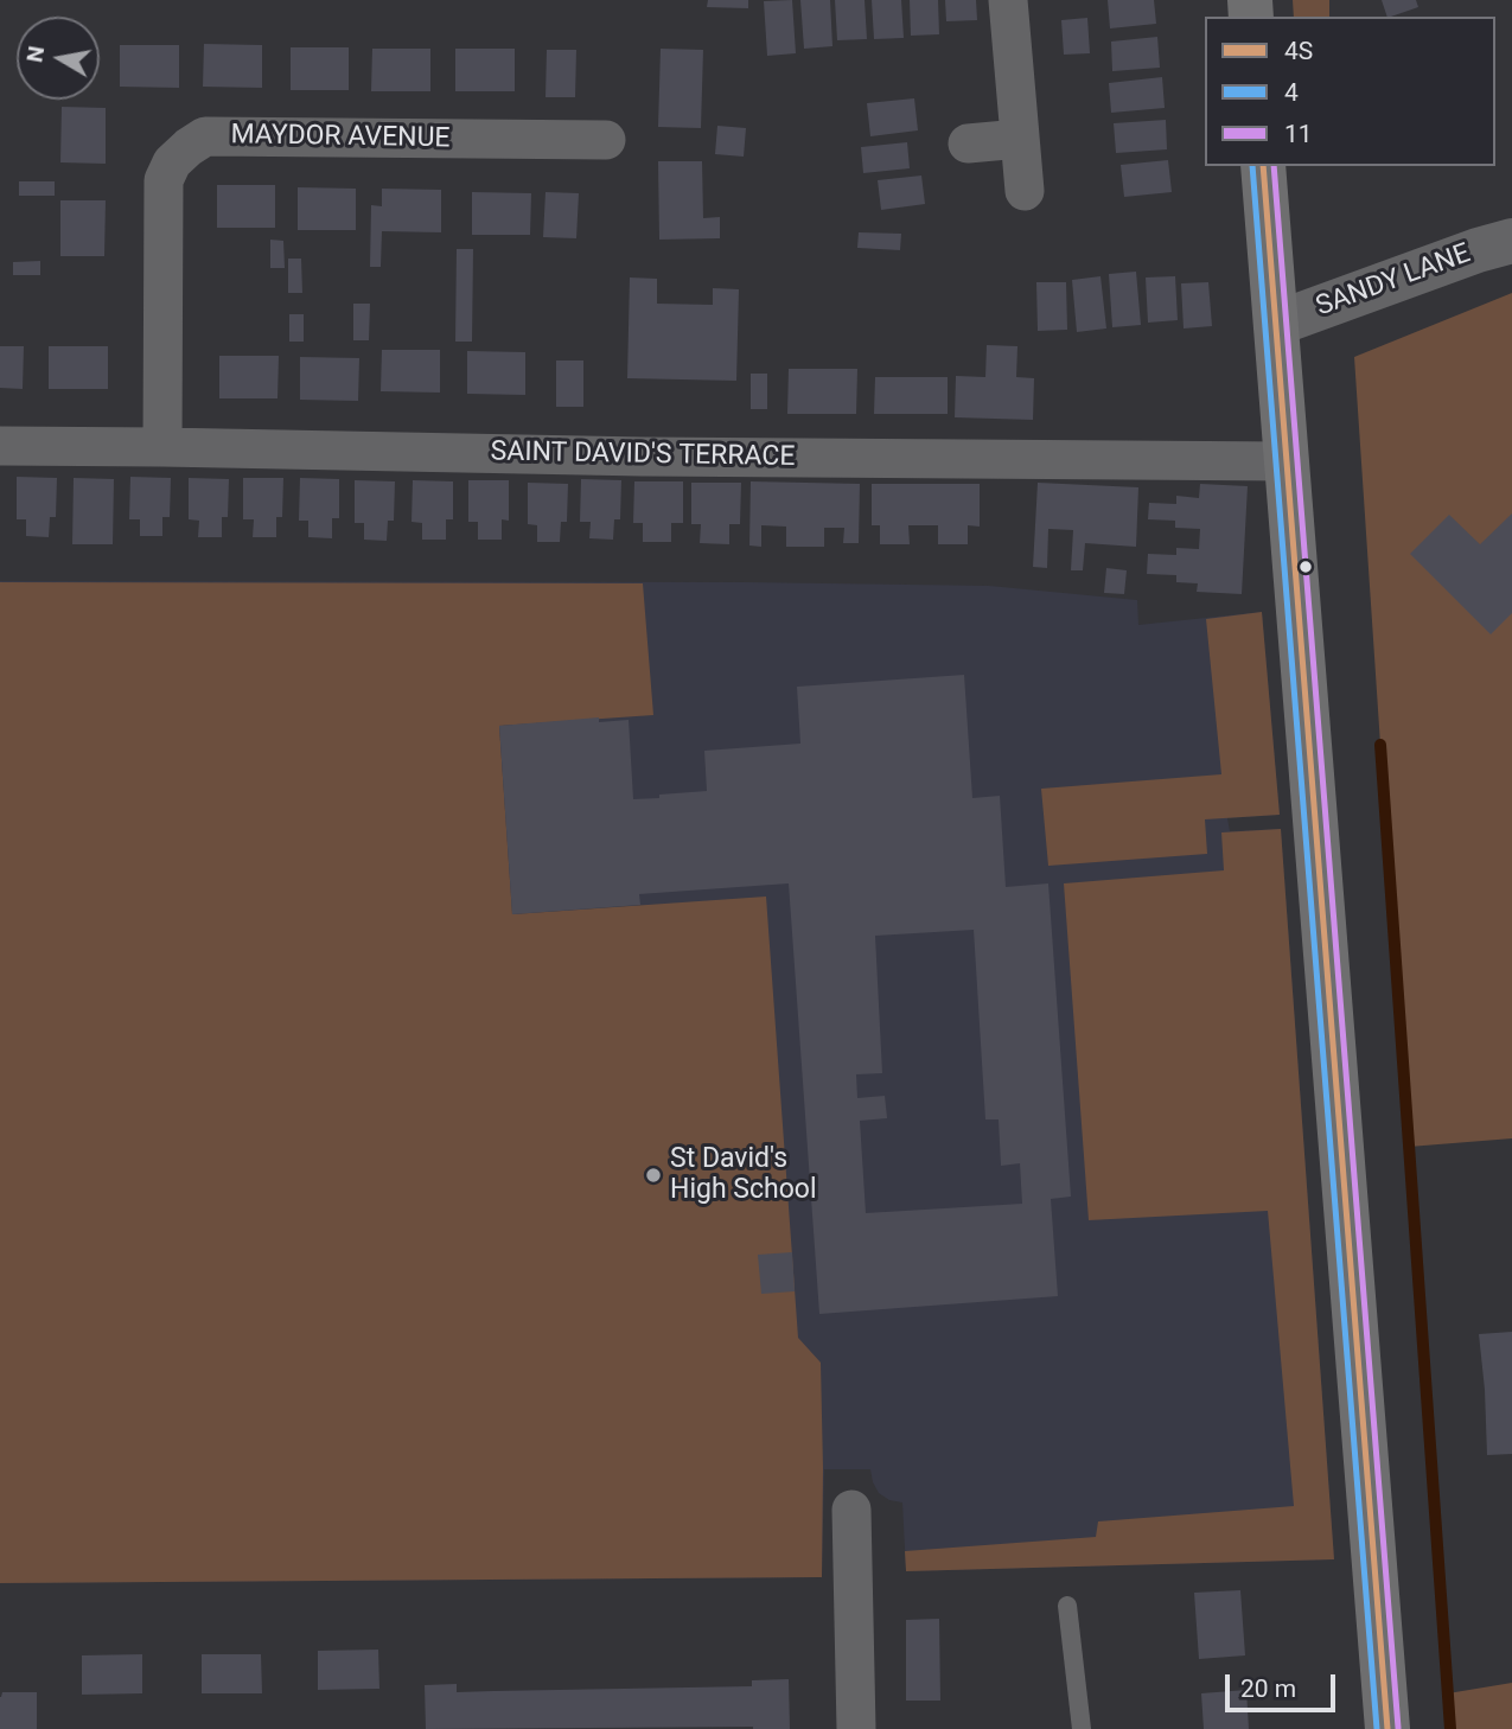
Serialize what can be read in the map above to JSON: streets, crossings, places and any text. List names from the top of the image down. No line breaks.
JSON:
{"streets":{"street":["MAYDOR AVENUE","SANDY LANE","SAINT DAVID'S TERRACE"]},"crossings":[["MAYDOR AVENUE","SAINT DAVID'S TERRACE"]],"places":["St David's High School"],"lines":["transit line 4S","transit line 4","transit line 11"],"legend":["4S","4","11"],"scale_bar":"20 m","north":"left"}
